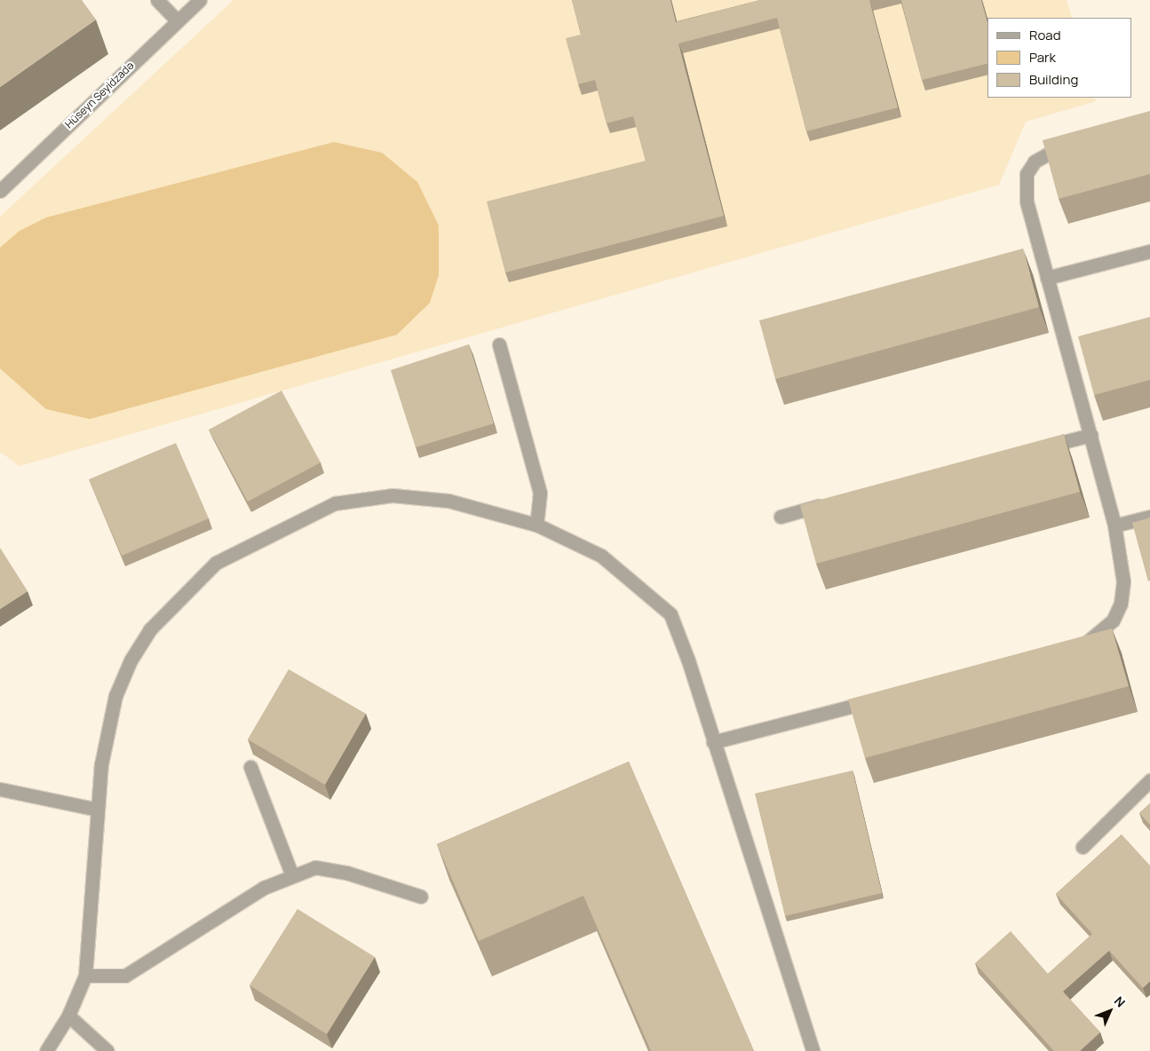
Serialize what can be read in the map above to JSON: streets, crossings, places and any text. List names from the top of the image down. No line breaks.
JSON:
{"streets":{"street":["Hüseyn Seyidzadə"]},"legend":["Road","Park","Building"],"north":"top right"}
